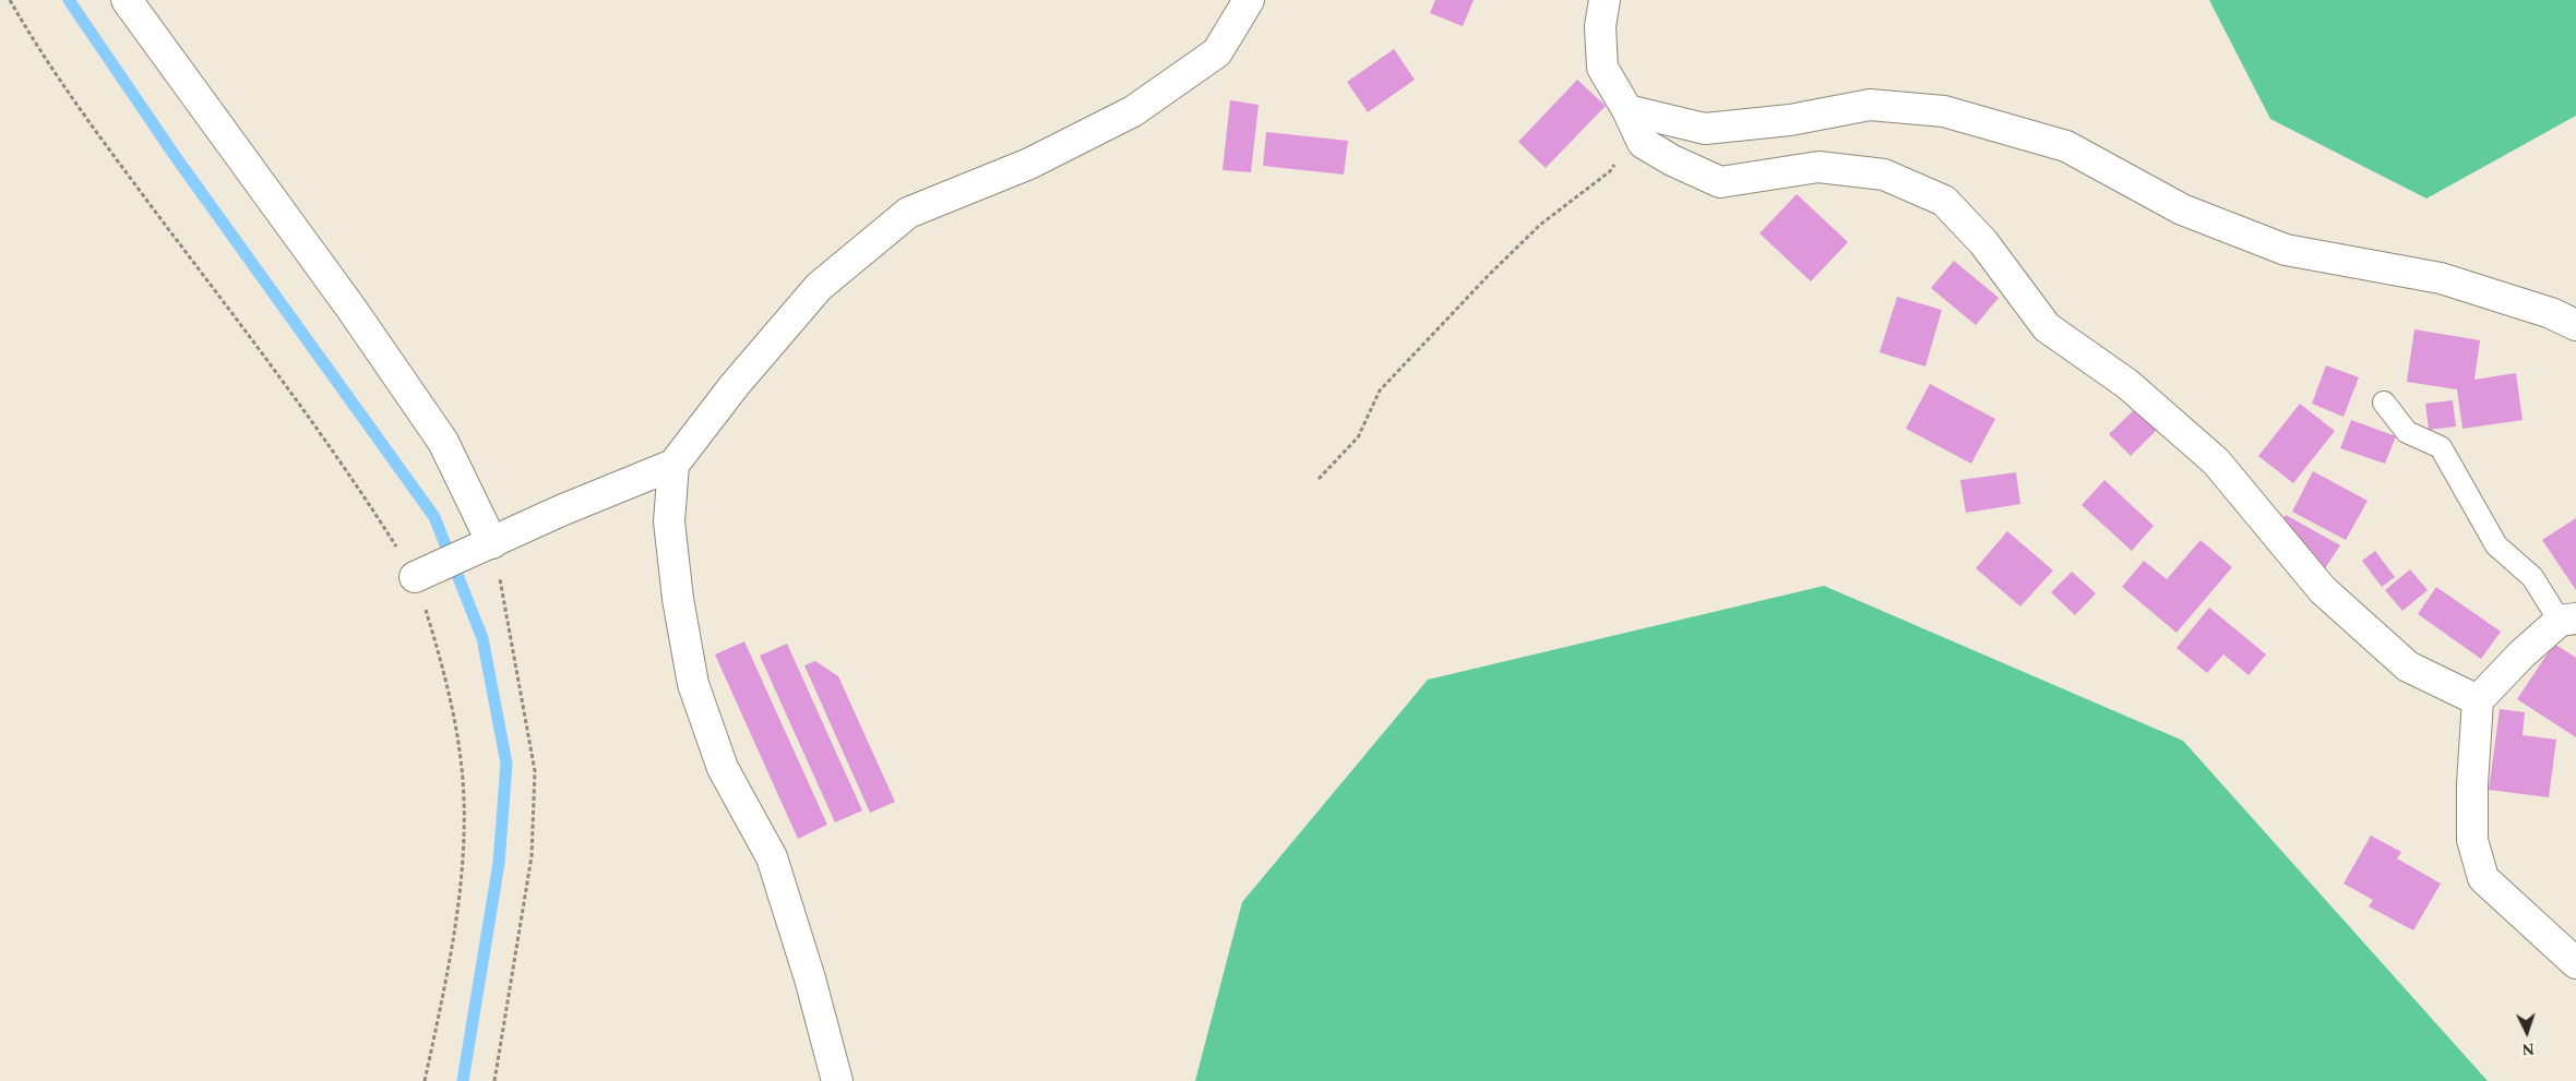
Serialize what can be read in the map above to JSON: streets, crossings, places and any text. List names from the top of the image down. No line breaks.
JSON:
{"north":"bottom"}
